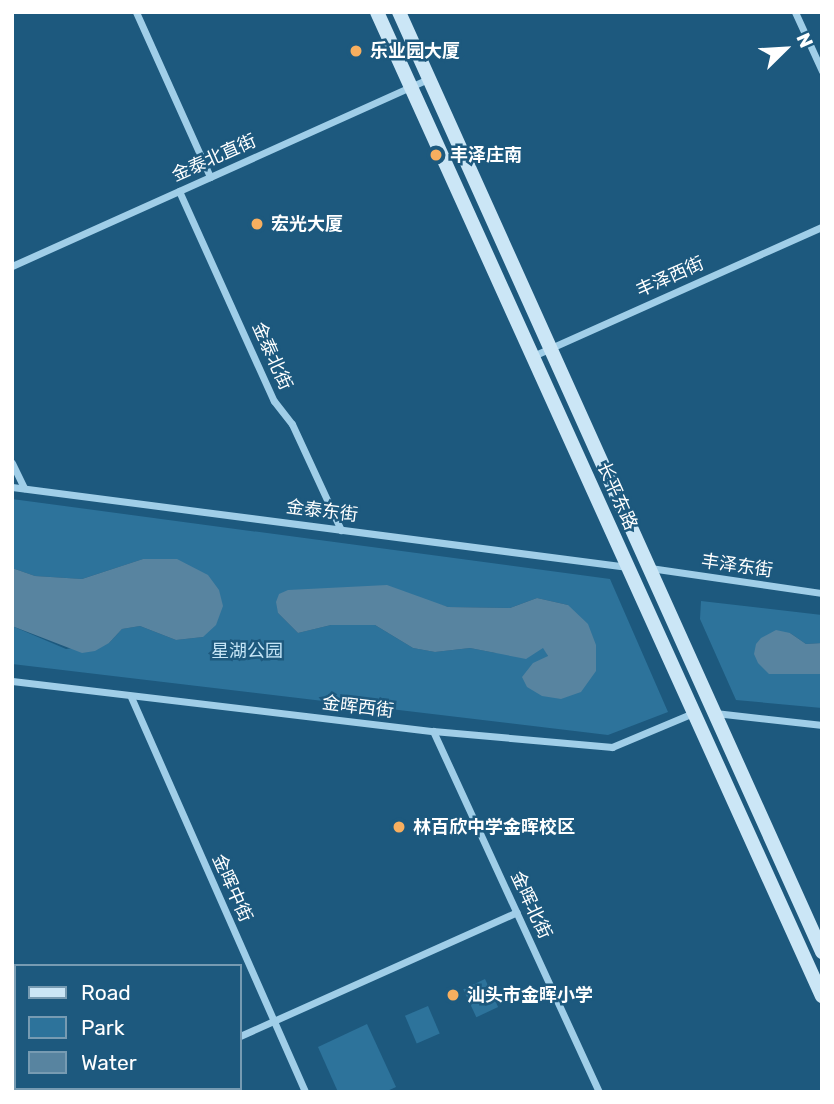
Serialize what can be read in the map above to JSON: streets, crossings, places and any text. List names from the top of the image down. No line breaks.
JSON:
{"streets":{"street":["金泰北直街","丰泽西街","金泰北街","长平东路","金泰东街","丰泽东街","金晖西街","金晖中街","金晖北街"]},"crossings":[["金泰北直街","金泰北街"],["金泰北直街","长平东路"],["丰泽西街","长平东路"],["金泰北街","金泰东街"],["长平东路","金泰东街"],["长平东路","丰泽东街"],["长平东路","金晖西街"],["金晖西街","金晖中街"],["金晖西街","金晖北街"]],"parks":["星湖公园"],"places":["乐业园大厦","丰泽庄南","宏光大厦","林百欣中学金晖校区","汕头市金晖小学"],"legend":["Road","Park","Water"],"north":"top right"}
